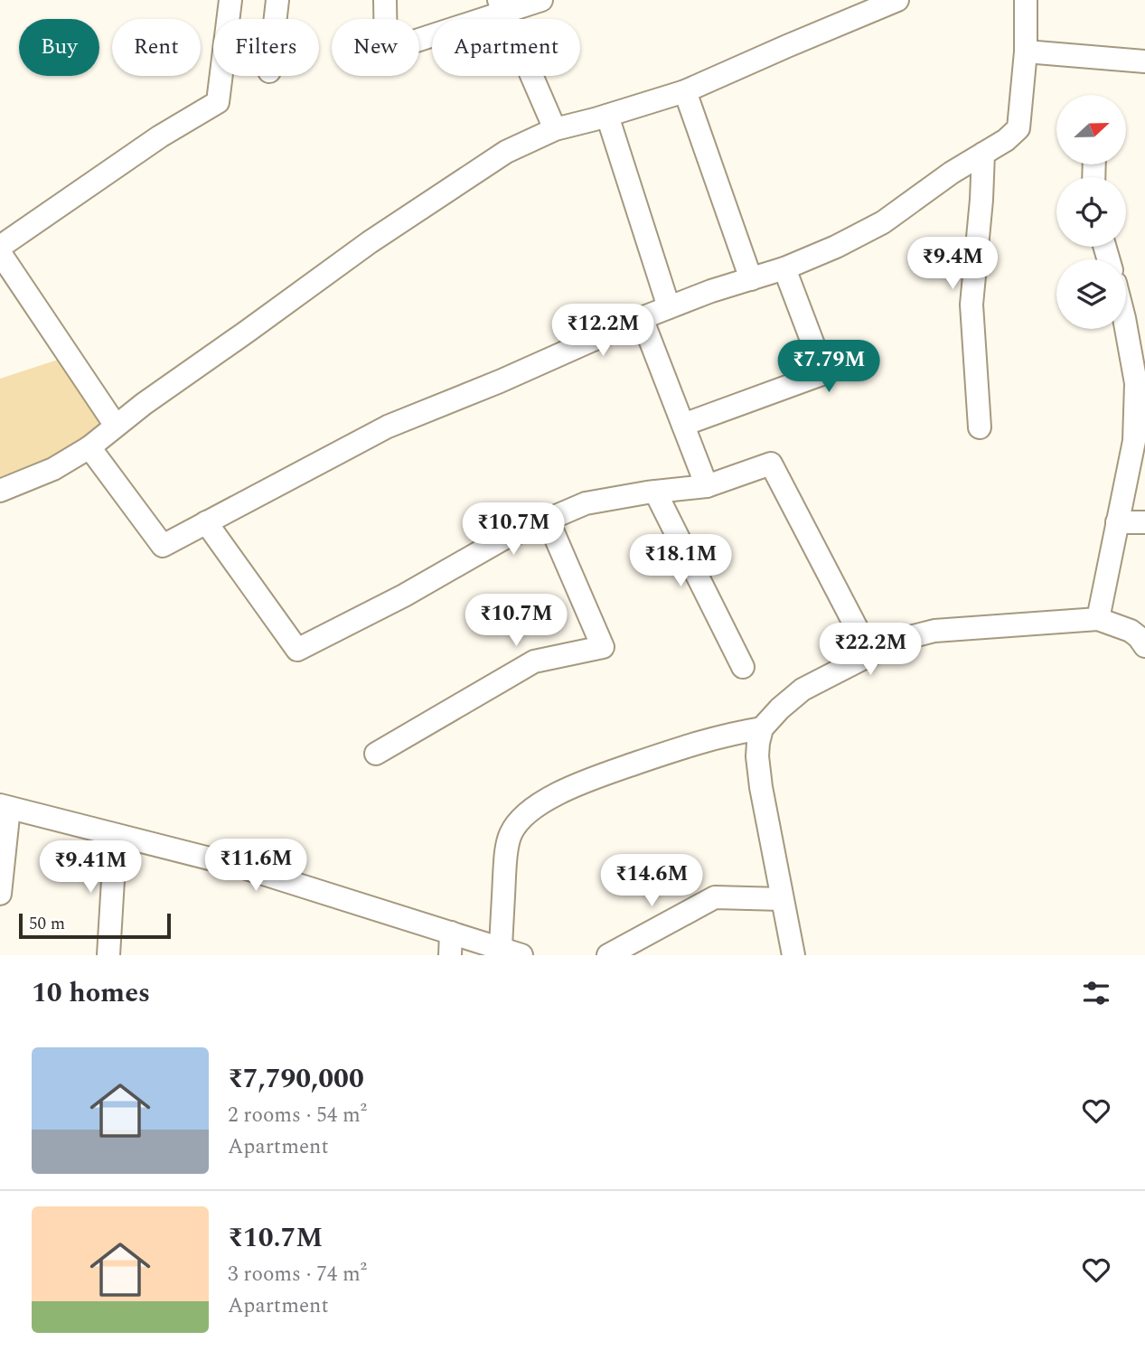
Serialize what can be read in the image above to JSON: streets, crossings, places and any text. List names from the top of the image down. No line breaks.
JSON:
{"scale_bar":"50 m","north":"right","page":{"chip":["Buy","Rent","Filters","New","Apartment"],"price":["₹9.4M","₹12.2M","₹7.79M","₹10.7M","₹18.1M","₹10.7M","₹22.2M","₹11.6M","₹9.41M","₹14.6M"],"scale":"50 m","heading":"10 homes","list":[{"name":"₹7,790,000","note":"2 rooms · 54 m² · Apartment"},{"name":"₹10.7M","note":"3 rooms · 74 m² · Apartment"}]}}
